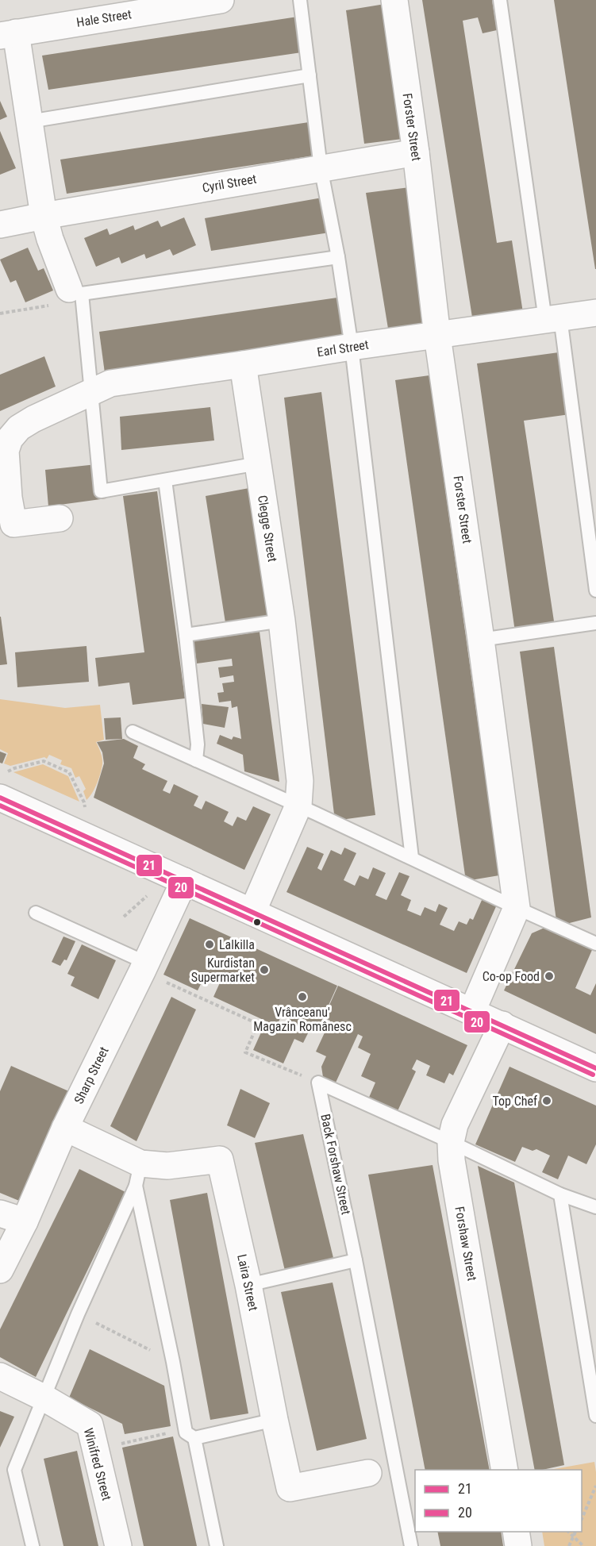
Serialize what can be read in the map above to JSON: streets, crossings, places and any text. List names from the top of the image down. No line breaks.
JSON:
{"streets":{"street":["Hale Street","Forster Street","Cyril Street","Earl Street","Clegge Street","Sharp Street","Forshaw Street","Laira Street","Winifred Street"],"lane":["Back Forshaw Street"]},"crossings":[["Hale Street","Cyril Street"],["Forster Street","Cyril Street"],["Forster Street","Earl Street"],["Earl Street","Clegge Street"],["Sharp Street","Laira Street"]],"places":["Lalkilla","Kurdistan Supermarket","Co-op Food","Vrânceanu' Magazin Românesc","Top Chef"],"lines":["transit line 21","transit line 20"],"legend":["21","20"]}
